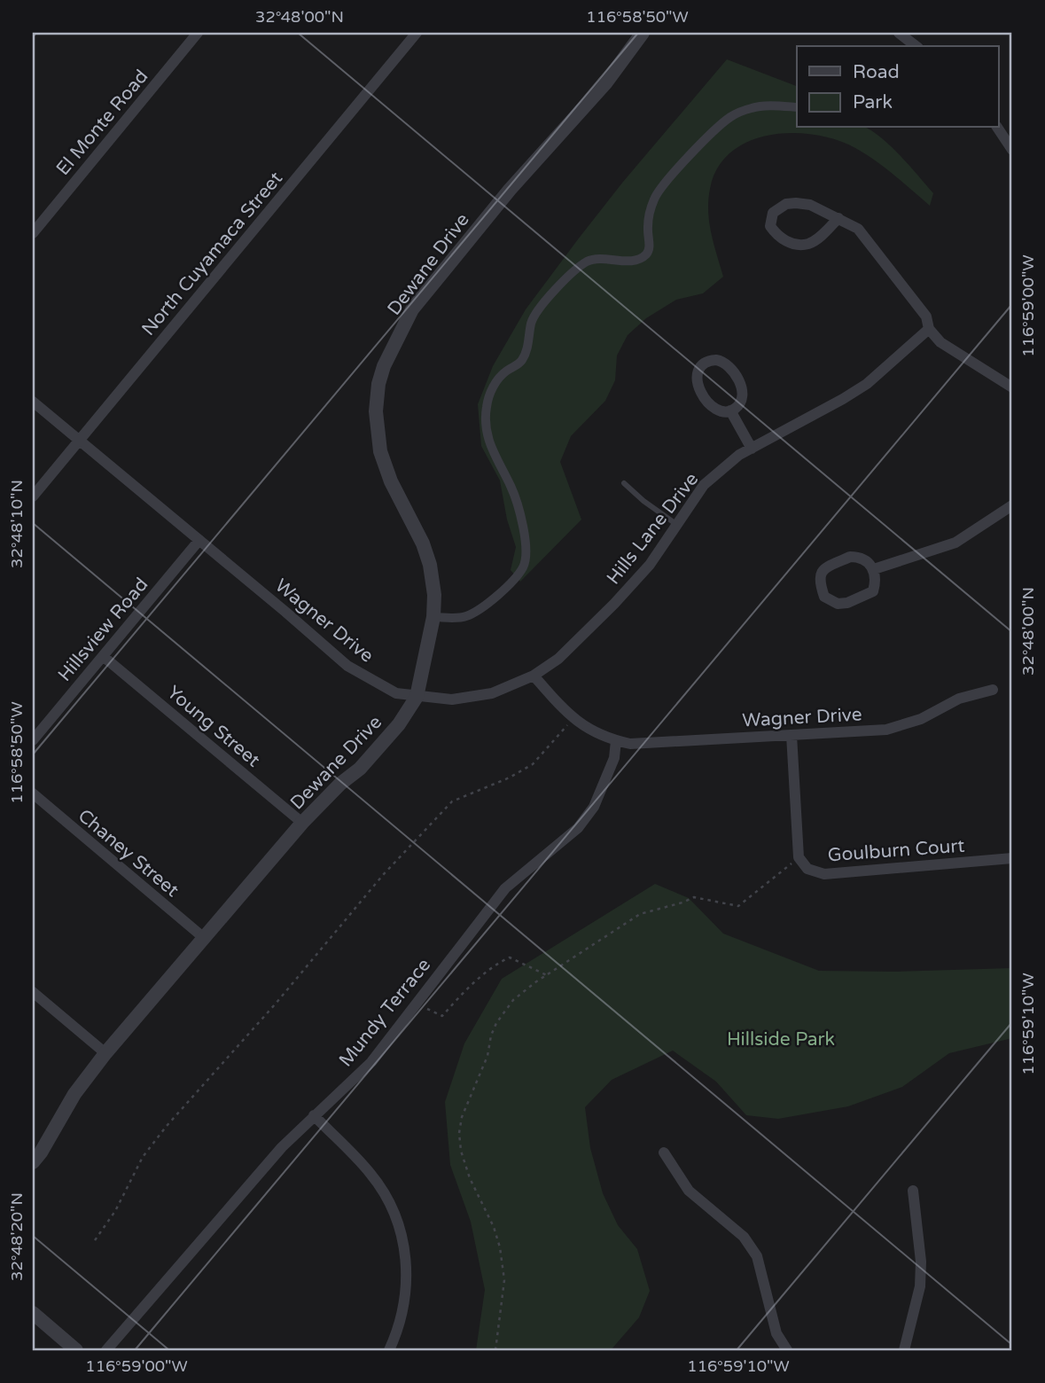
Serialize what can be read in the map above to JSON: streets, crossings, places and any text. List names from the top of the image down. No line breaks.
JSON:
{"streets":{"street":["El Monte Road","North Cuyamaca Street","Dewane Drive","Hills Lane Drive","Wagner Drive","Hillsview Road","Young Street","Goulburn Court","Chaney Street","Mundy Terrace"]},"crossings":[["North Cuyamaca Street","Wagner Drive"],["Dewane Drive","Wagner Drive"],["Dewane Drive","Young Street"],["Dewane Drive","Chaney Street"],["Hills Lane Drive","Wagner Drive"],["Wagner Drive","Hillsview Road"],["Wagner Drive","Mundy Terrace"],["Hillsview Road","Young Street"]],"parks":["Hillside Park"],"legend":["Road","Park"],"coordinates":["32°48'00\"N","116°58'50\"W","116°59'00\"W","32°48'10\"N","116°59'10\"W","32°48'20\"N"]}
